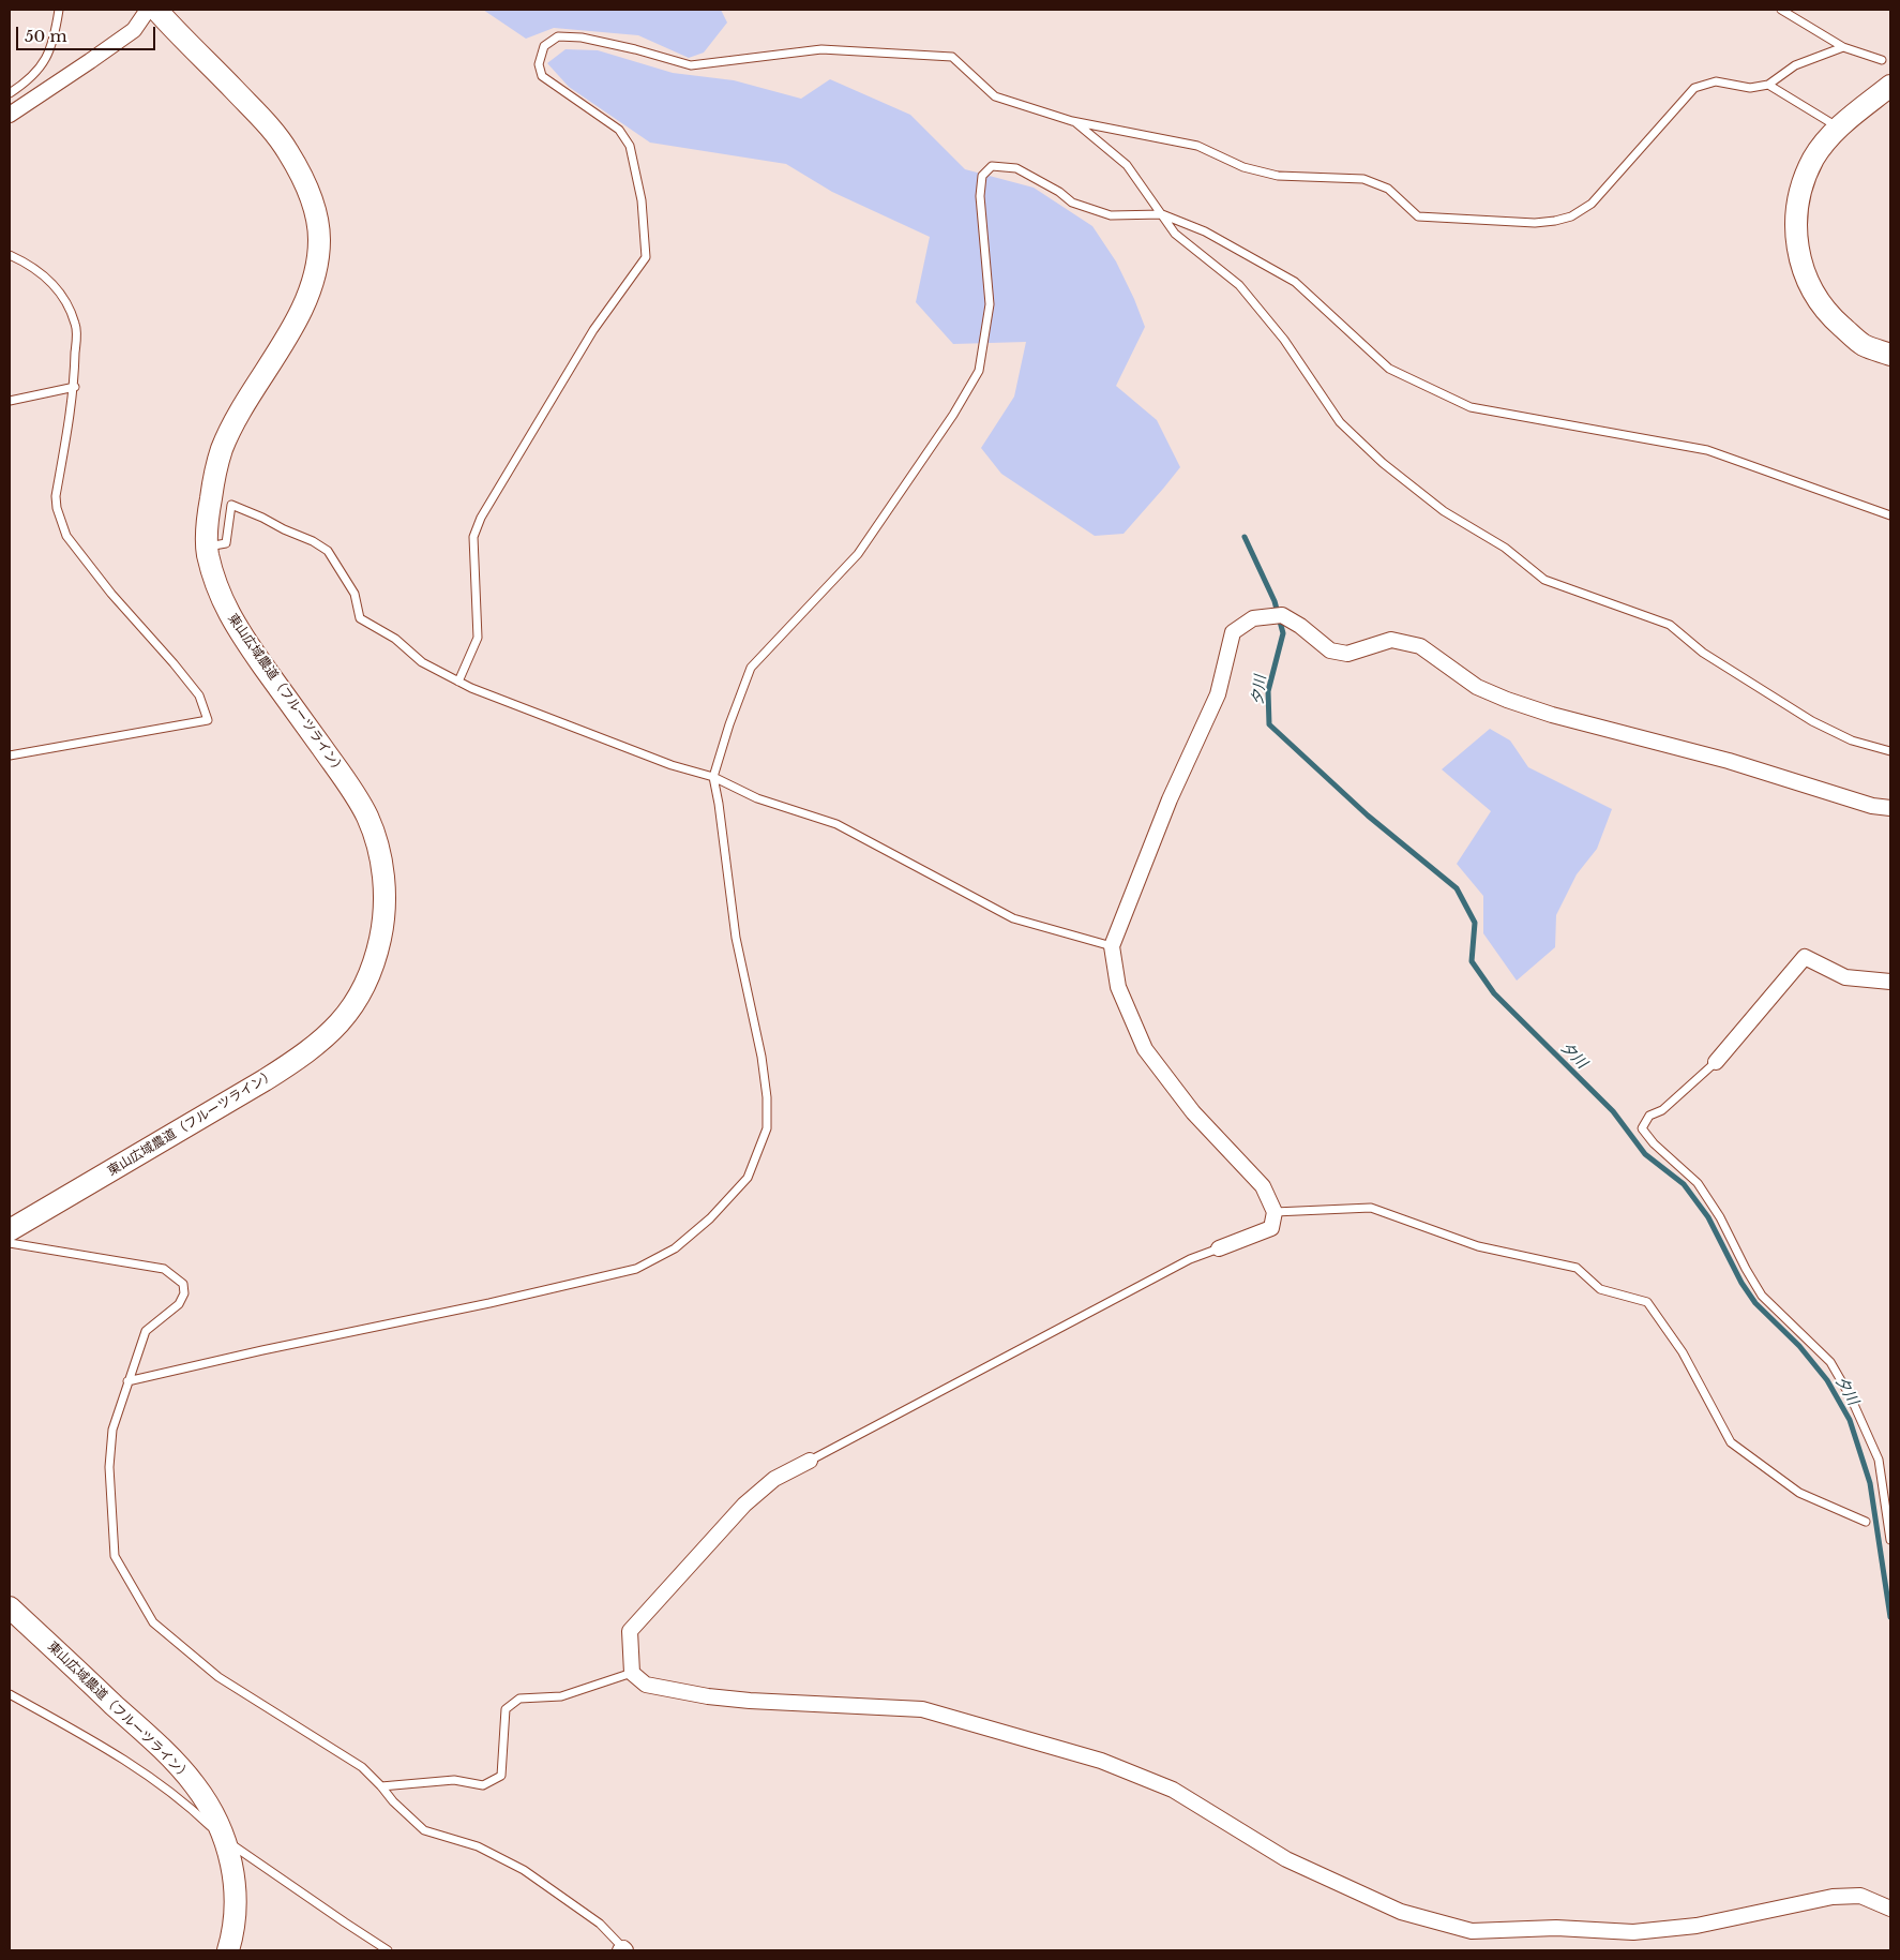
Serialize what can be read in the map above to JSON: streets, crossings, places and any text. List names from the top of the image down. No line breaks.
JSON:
{"streets":{"street":["東山広域農道（フルーツライン）"]},"water":["夕川"],"scale_bar":"50 m"}
